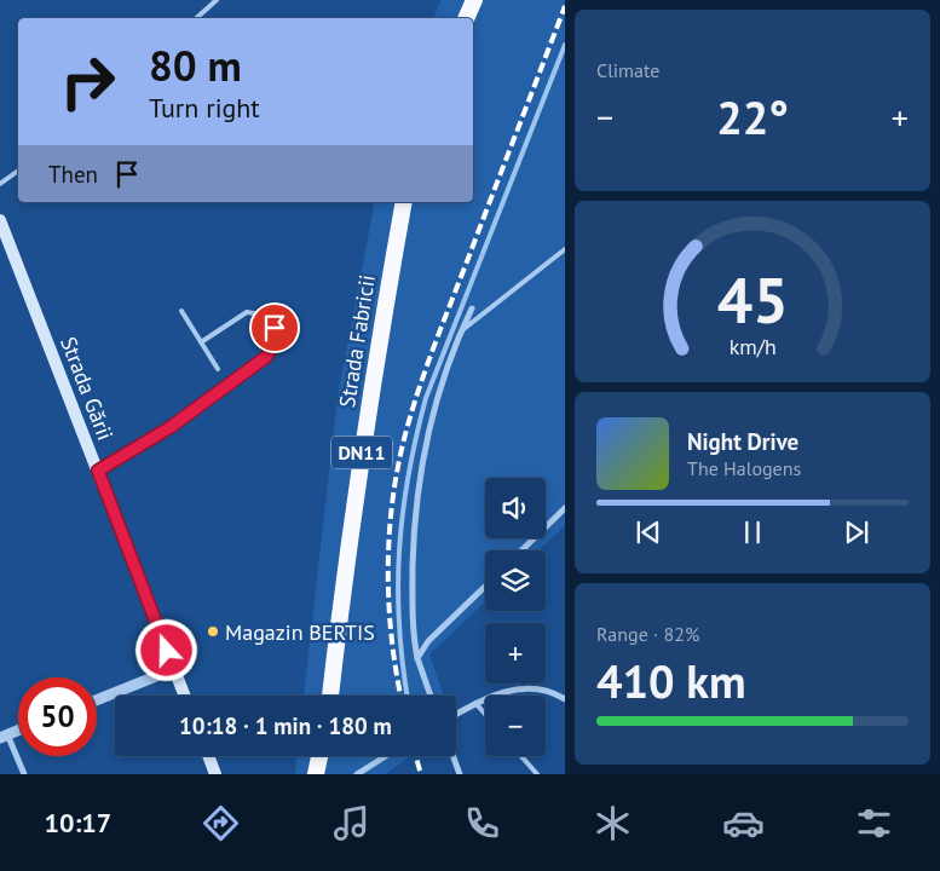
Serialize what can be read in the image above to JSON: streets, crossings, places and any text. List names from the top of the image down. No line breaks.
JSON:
{"streets":{"highway":["Strada Fabricii","DN11"],"main road":["Strada Gării"]},"places":["Magazin BERTIS"],"page":{"tile":["Climate",["Range · 82%","410 km"]],"turn":["80 m","Turn right"],"heat":["−","22°","+"],"then":"Then","song":["Night Drive","The Halogens"],"map_buttons":["+","−"],"limit":"50","trip":"10:18 · 1 min · 180 m","tabs":"10:17","gauge":["45","km/h"]}}
